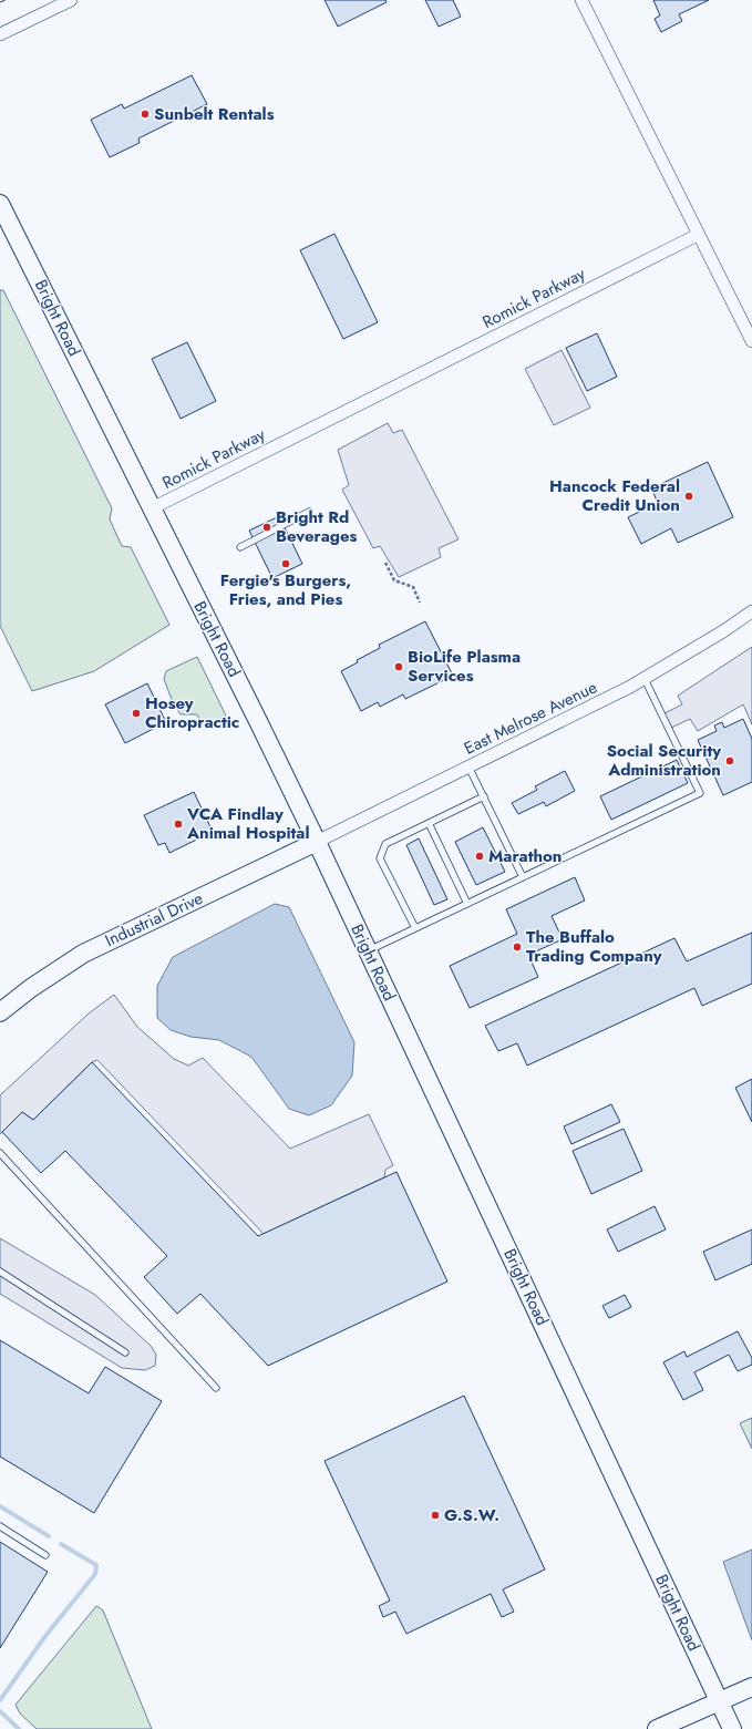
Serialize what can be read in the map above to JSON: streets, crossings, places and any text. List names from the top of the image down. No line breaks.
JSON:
{"streets":{"main road":["Bright Road","Industrial Drive"],"street":["Romick Parkway","East Melrose Avenue"]},"crossings":[["Romick Parkway","Bright Road"],["Bright Road","East Melrose Avenue"],["Bright Road","Industrial Drive"],["East Melrose Avenue","Industrial Drive"]],"places":["Sunbelt Rentals","Hancock Federal Credit Union","Bright Rd Beverages","Fergie's Burgers, Fries, and Pies","BioLife Plasma Services","Hosey Chiropractic","Social Security Administration","VCA Findlay Animal Hospital","Marathon","The Buffalo Trading Company","G.S.W."]}
